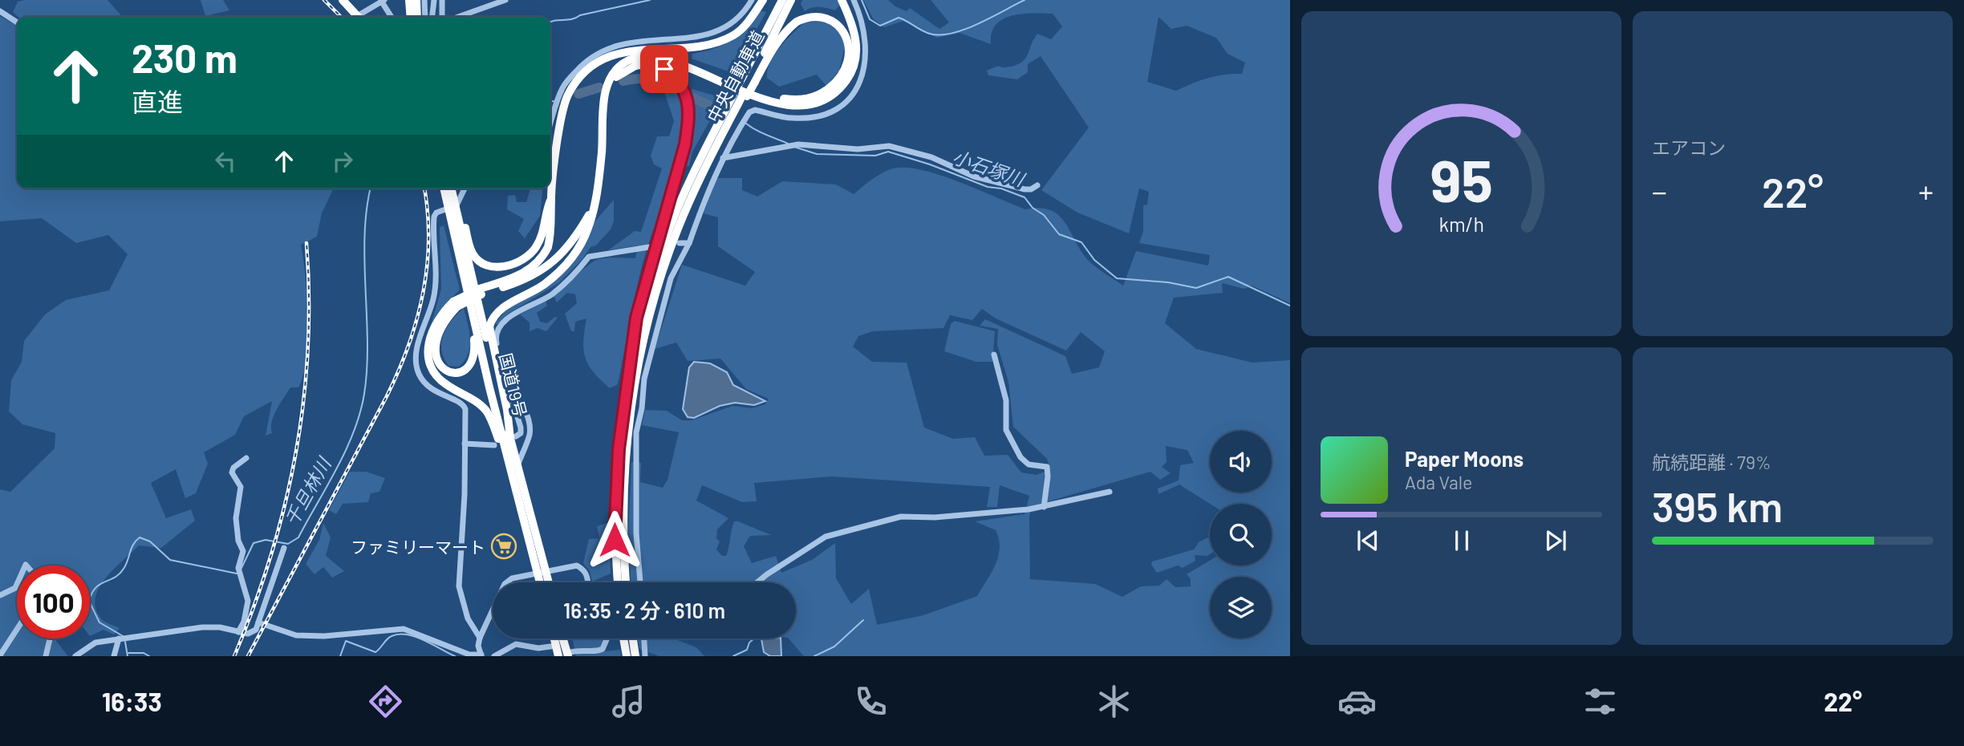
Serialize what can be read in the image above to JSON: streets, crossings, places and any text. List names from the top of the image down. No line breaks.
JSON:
{"streets":{"highway":["中央自動車道","国道19号"]},"water":["小石塚川","千旦林川"],"places":{"supermarket":["ファミリーマート"]},"page":{"tile":["エアコン",["航続距離 · 79%","395 km"]],"turn":["230 m","直進"],"heat":["−","22°","+"],"song":["Paper Moons","Ada Vale"],"limit":"100","trip":"16:35 · 2 分 · 610 m","tabs":["16:33","22°"],"gauge":["95","km/h"]}}
